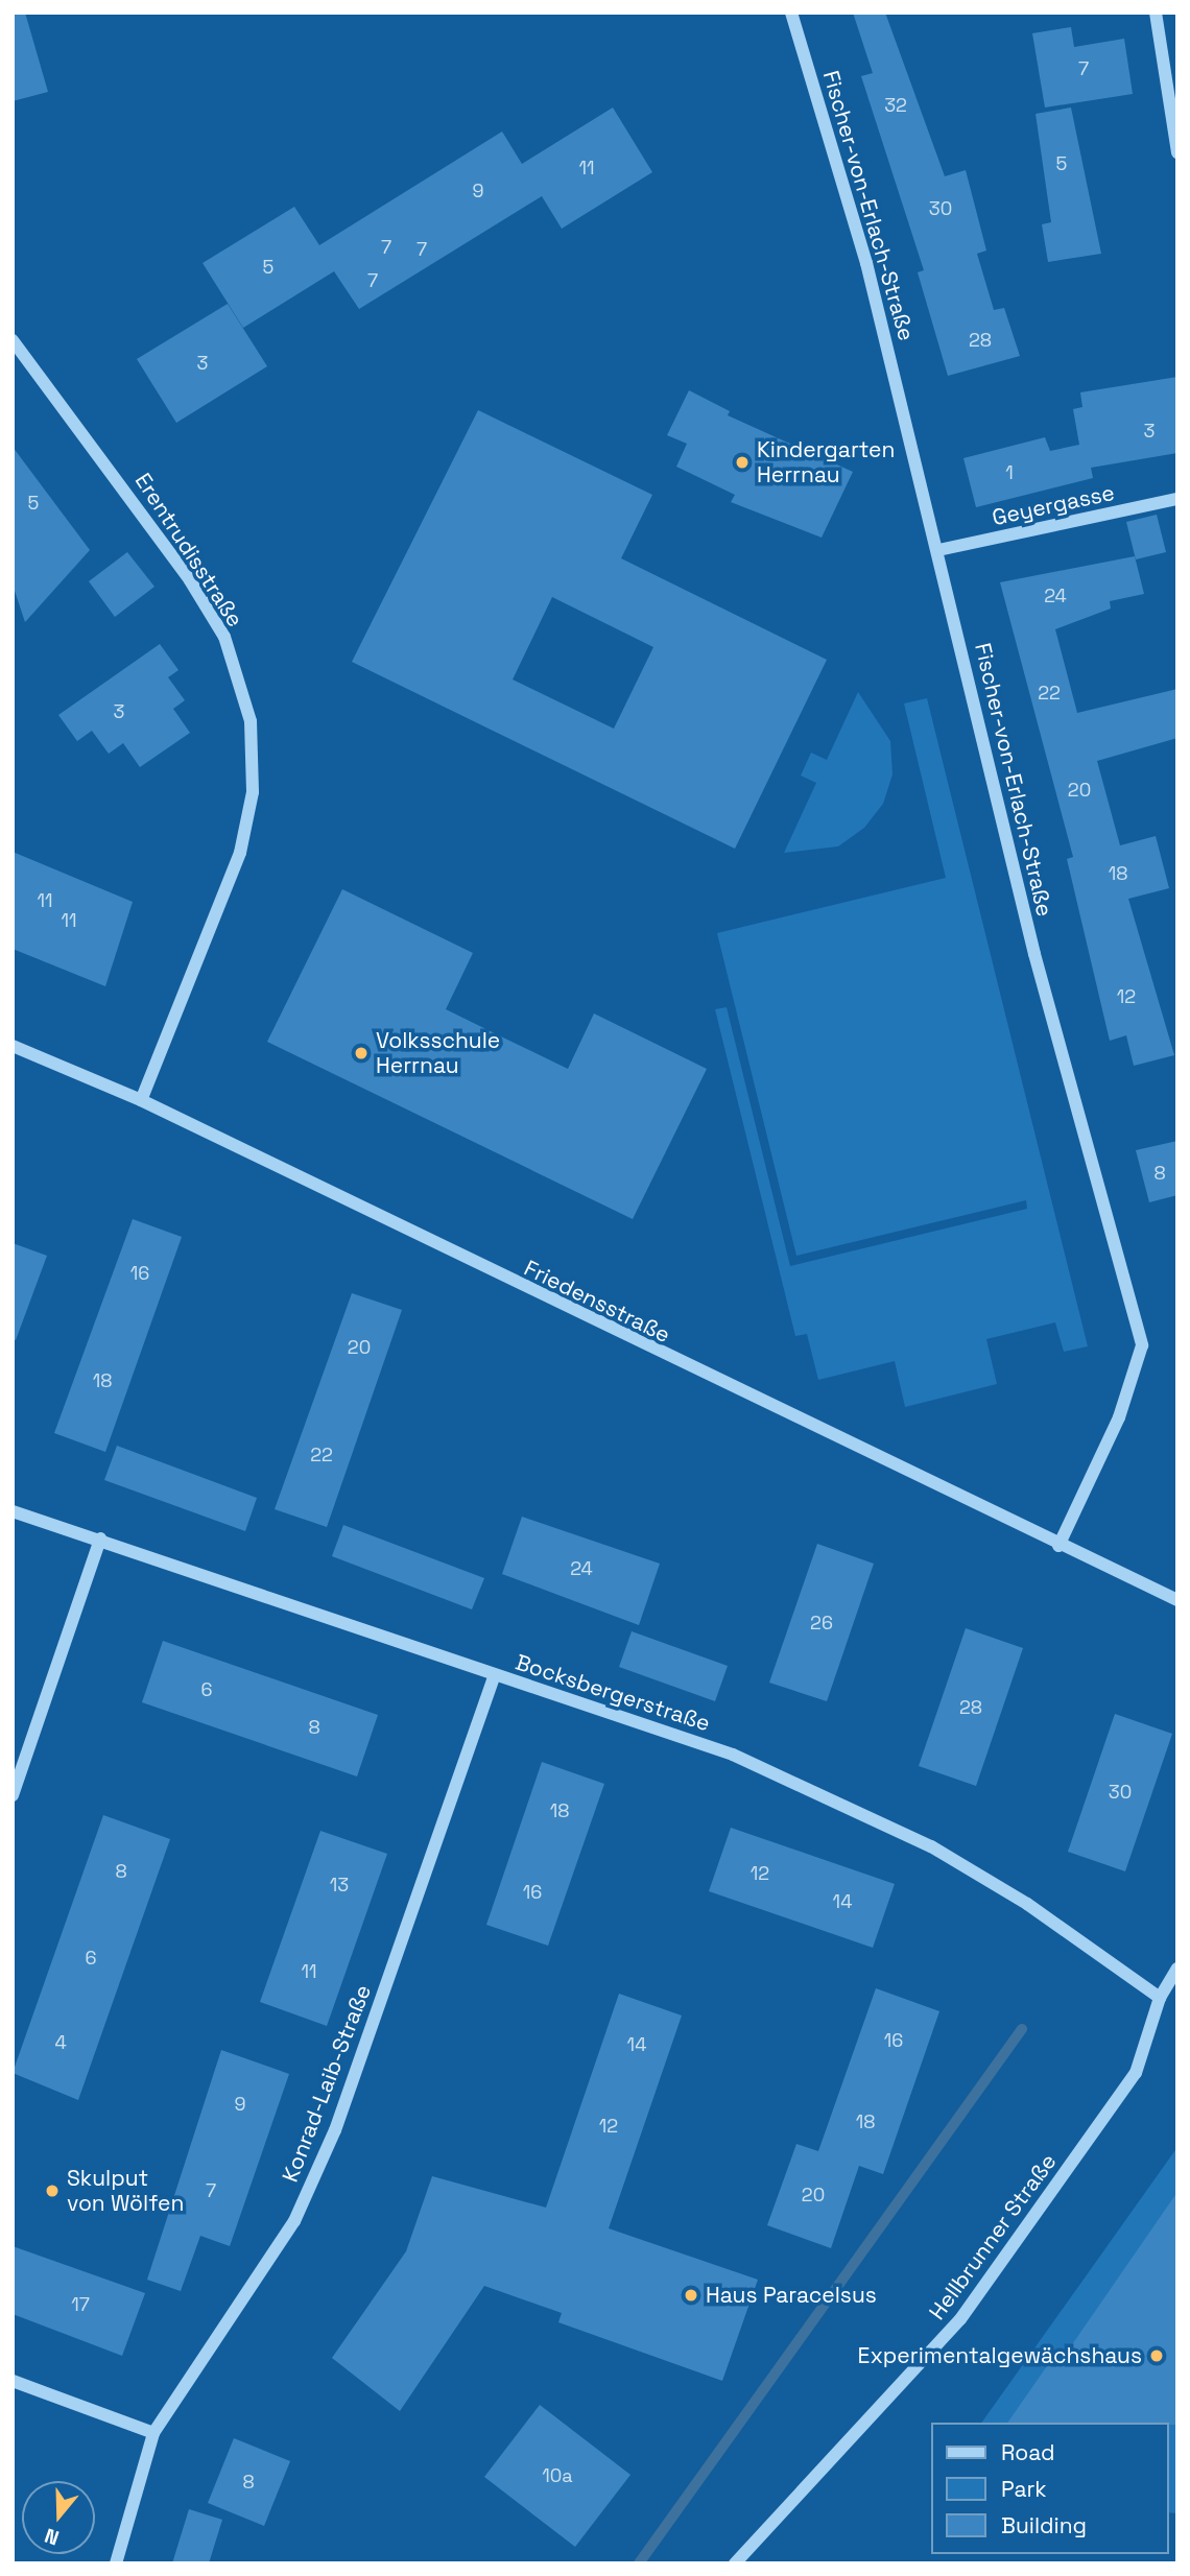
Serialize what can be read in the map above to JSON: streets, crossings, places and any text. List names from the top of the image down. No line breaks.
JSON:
{"streets":{"street":["Fischer-von-Erlach-Straße","Geyergasse","Erentrudisstraße","Friedensstraße","Bocksbergerstraße","Konrad-Laib-Straße","Hellbrunner Straße"]},"crossings":[["Fischer-von-Erlach-Straße","Geyergasse"],["Fischer-von-Erlach-Straße","Friedensstraße"],["Erentrudisstraße","Friedensstraße"],["Bocksbergerstraße","Konrad-Laib-Straße"],["Bocksbergerstraße","Hellbrunner Straße"]],"places":["Kindergarten Herrnau","Volksschule Herrnau","Skulput von Wölfen","Haus Paracelsus","Experimentalgewächshaus"],"house_numbers":["7","32","5","11","9","30","7","7","5","7","28","3","3","1","5","24","22","3","20","18","11","11","12","8","16","20","18","22","24","26","6","28","8","30","18","8","12","13","16","14","6","11","16","4","14","9","18","12","7","20","17","10a","8"],"legend":["Road","Park","Building"],"north":"bottom"}
